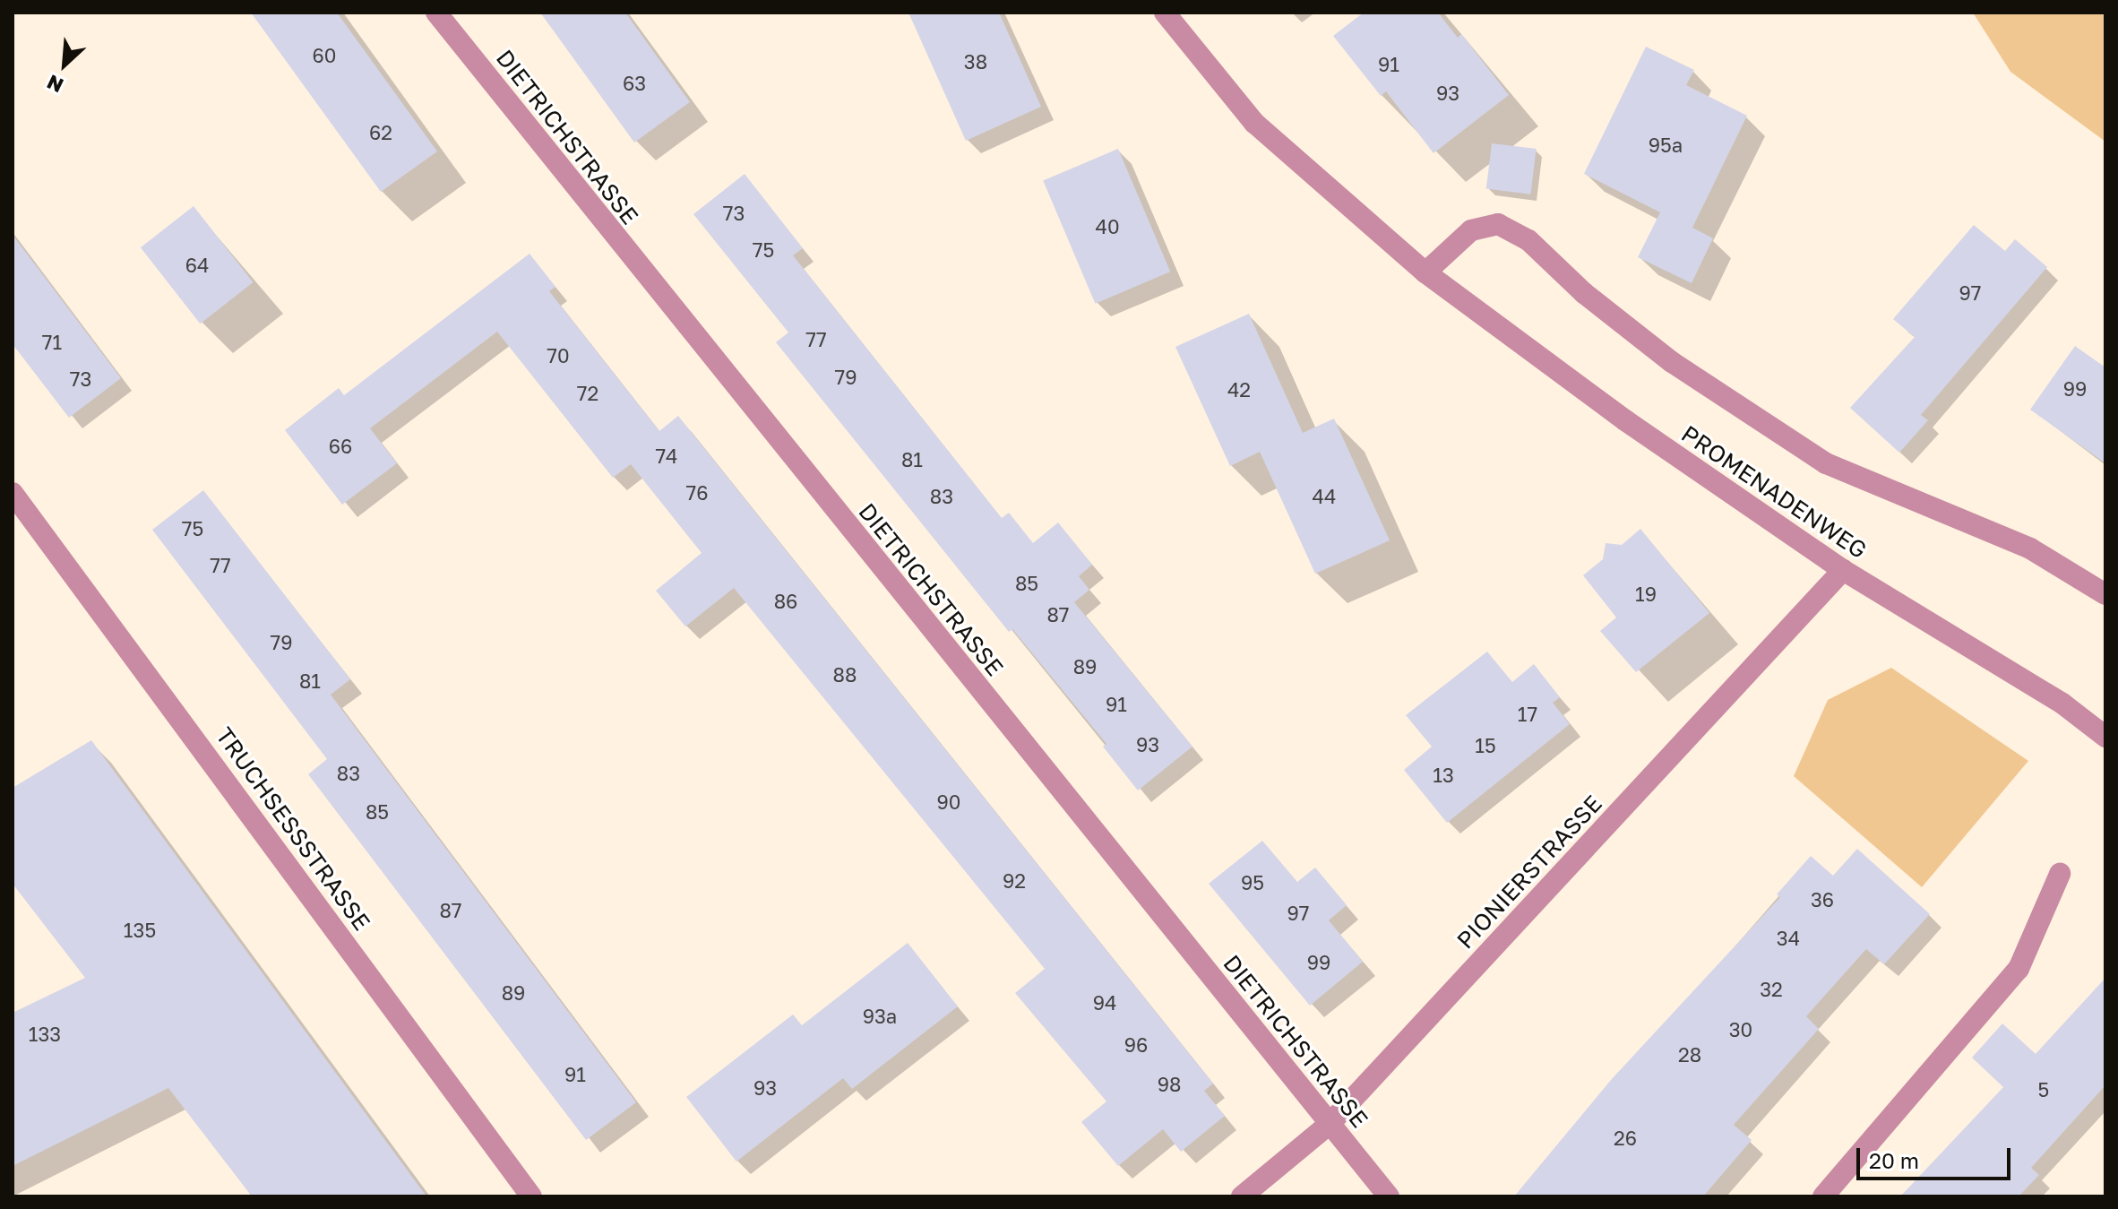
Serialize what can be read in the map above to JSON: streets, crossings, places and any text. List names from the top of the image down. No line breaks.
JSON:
{"streets":{"street":["DIETRICHSTRASSE","PROMENADENWEG","TRUCHSESSSTRASSE","PIONIERSTRASSE"]},"crossings":[["DIETRICHSTRASSE","PIONIERSTRASSE"],["PROMENADENWEG","PIONIERSTRASSE"]],"house_numbers":["60","38","91","63","93","62","95a","73","40","75","64","97","77","71","70","79","73","99","42","72","66","74","81","76","83","44","75","77","85","19","86","87","79","89","88","81","91","17","93","15","83","13","90","85","92","95","36","87","97","135","34","99","32","89","94","93a","30","133","96","28","91","98","93","5","26"],"scale_bar":"20 m","north":"bottom left"}
